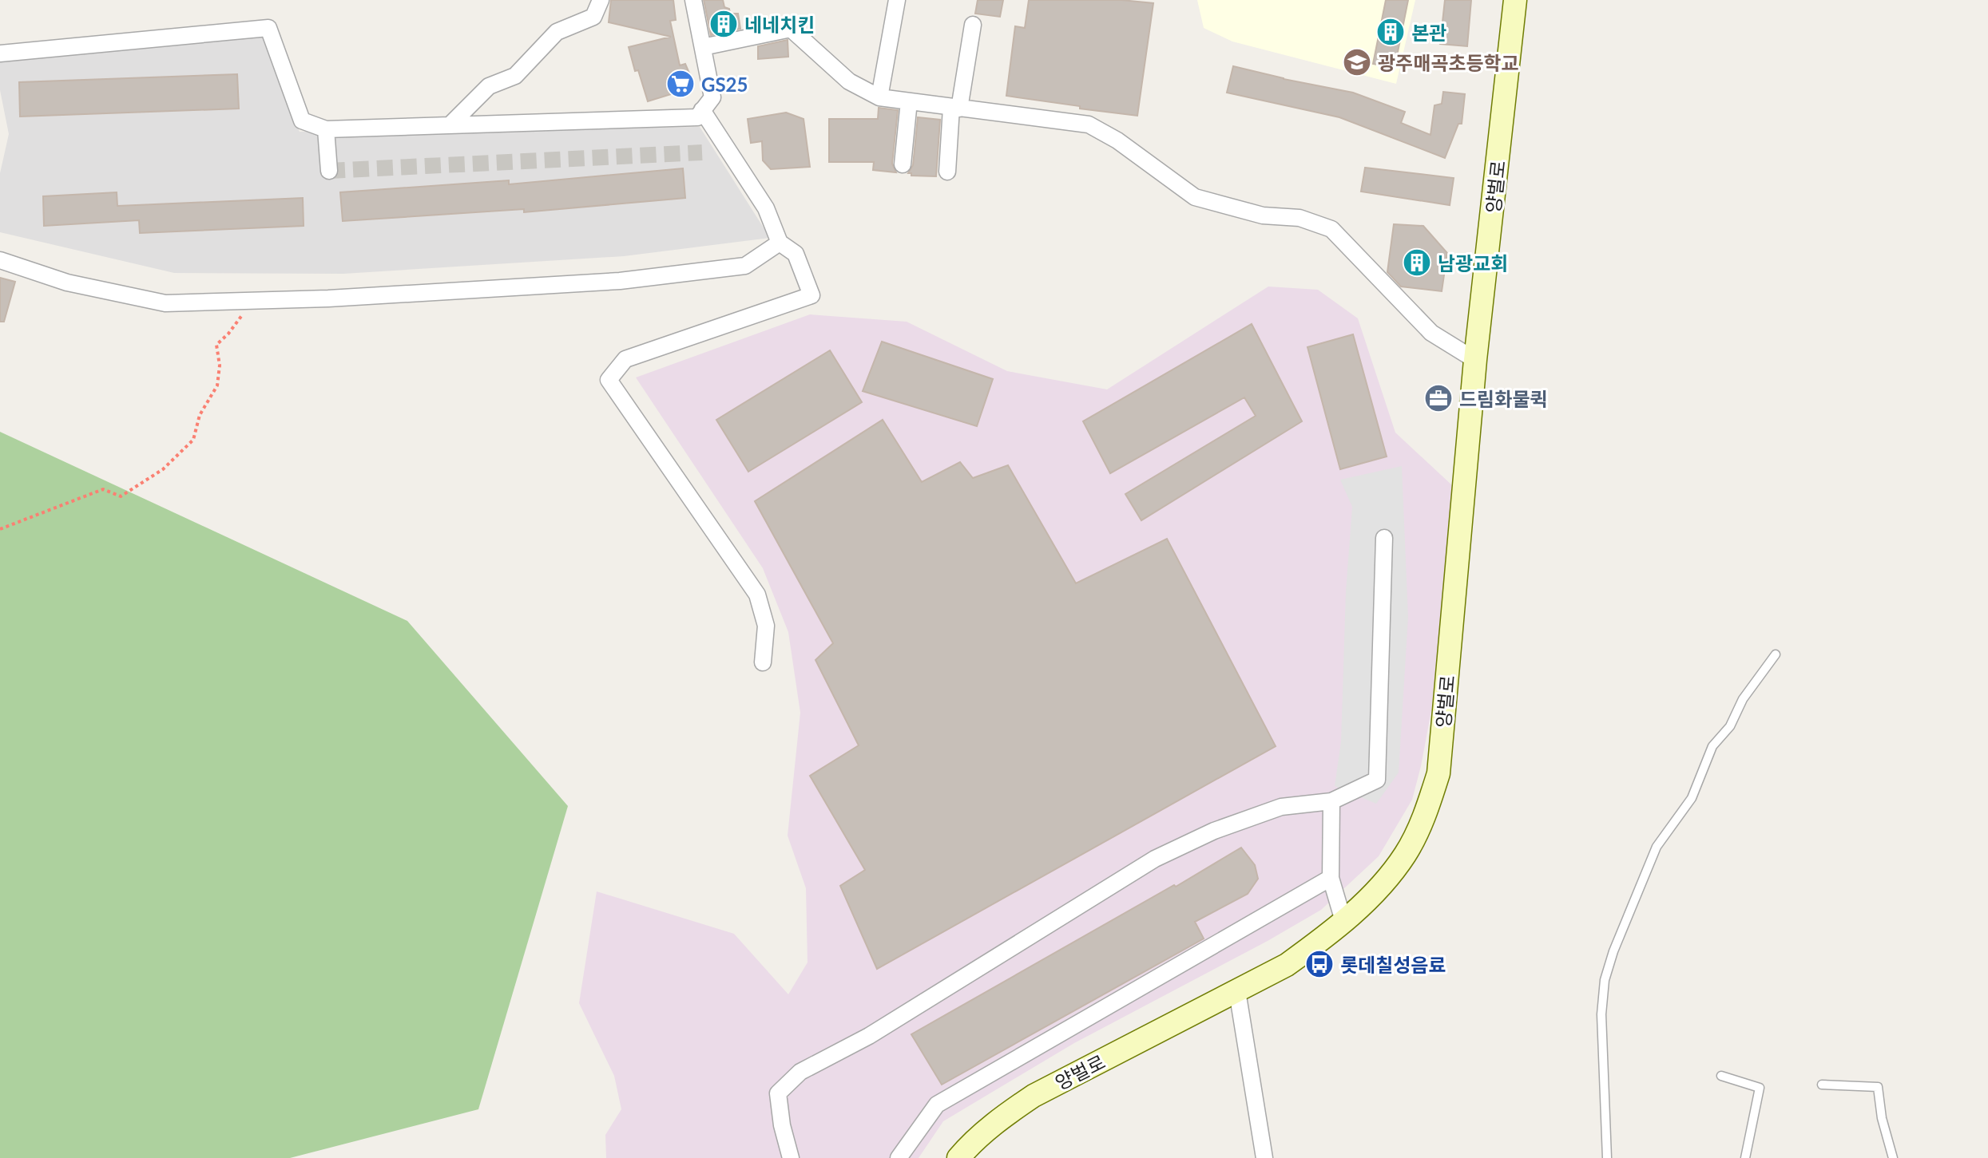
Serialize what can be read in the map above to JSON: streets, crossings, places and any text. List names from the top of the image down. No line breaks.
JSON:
{"streets":{"street":["양벌로"]},"places":{"building":["네네치킨","본관","남광교회"],"school or university":["광주매곡초등학교"],"supermarket":["GS25"],"office":["드림화물퀵"],"bus stop":["롯데칠성음료"]}}
